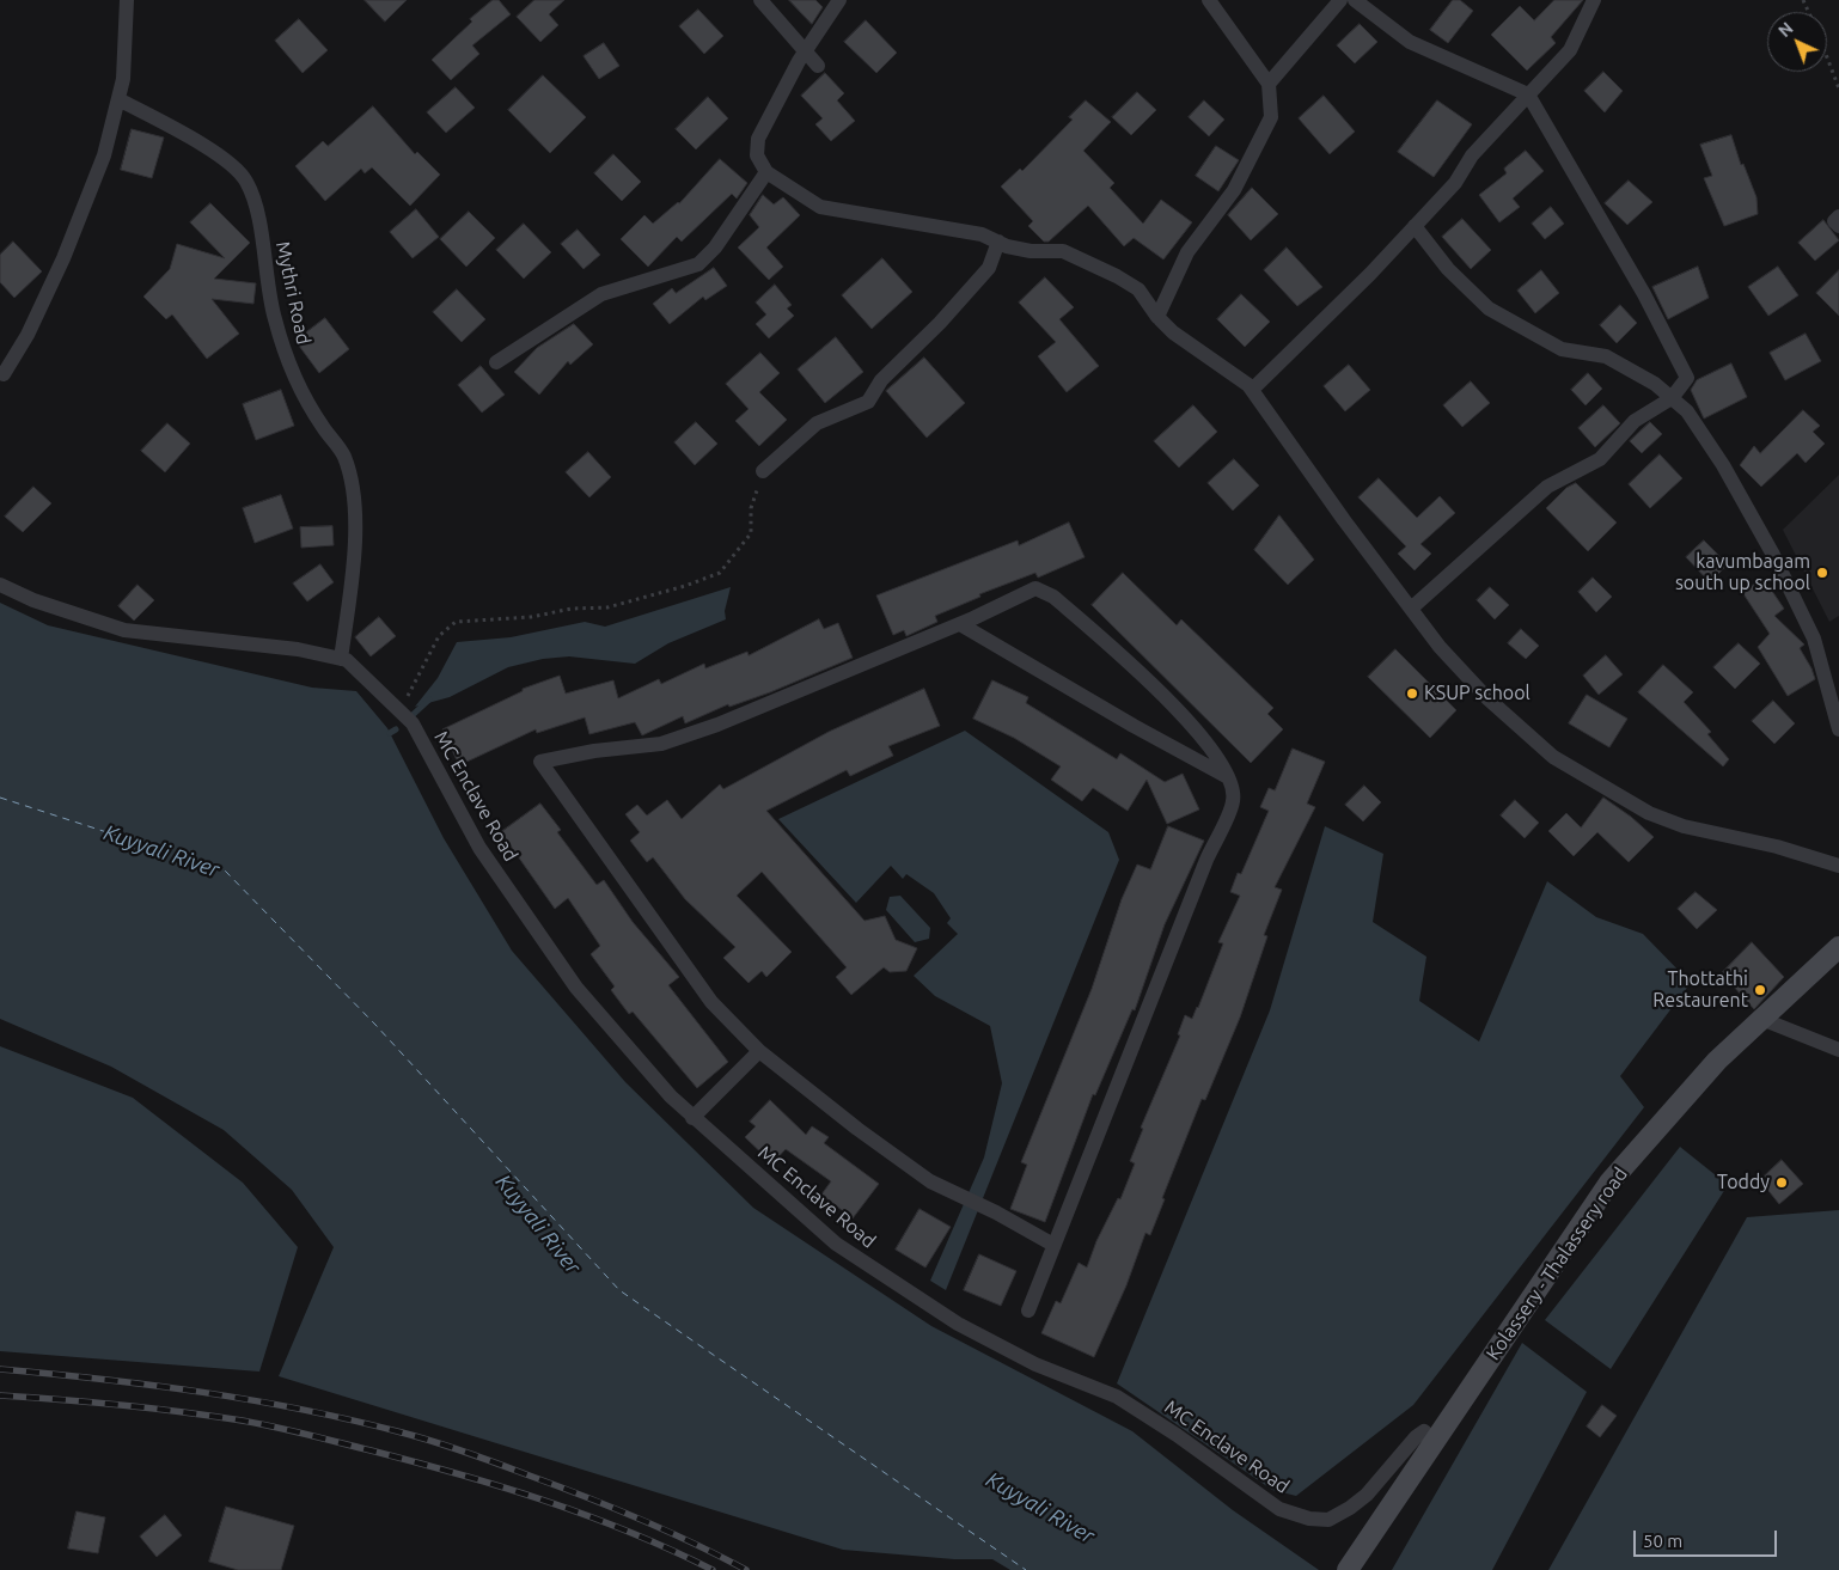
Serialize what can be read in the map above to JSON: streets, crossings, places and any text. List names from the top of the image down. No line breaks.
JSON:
{"streets":{"main road":["Kolassery - Thalassery road"],"street":["Mythri Road","MC Enclave Road"]},"crossings":[["Mythri Road","MC Enclave Road"],["MC Enclave Road","Kolassery - Thalassery road"]],"water":["Kuyyali River"],"places":["kavumbagam south up school","KSUP school","Thottathi Restaurent","Toddy"],"scale_bar":"50 m","north":"top left"}
